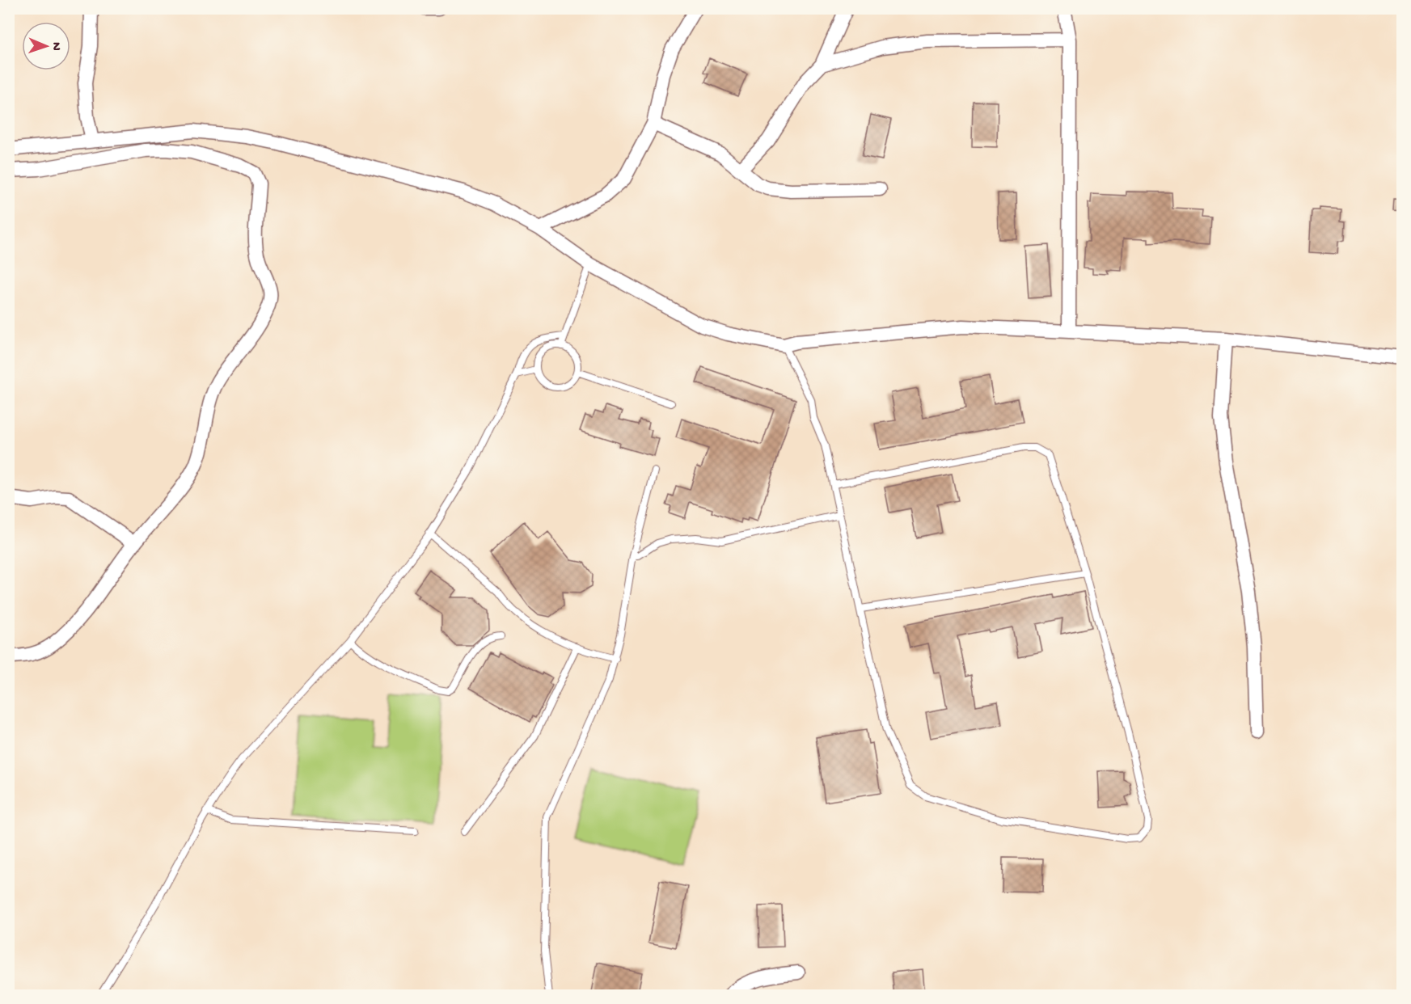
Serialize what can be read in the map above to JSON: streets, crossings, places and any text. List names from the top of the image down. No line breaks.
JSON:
{"north":"right"}
